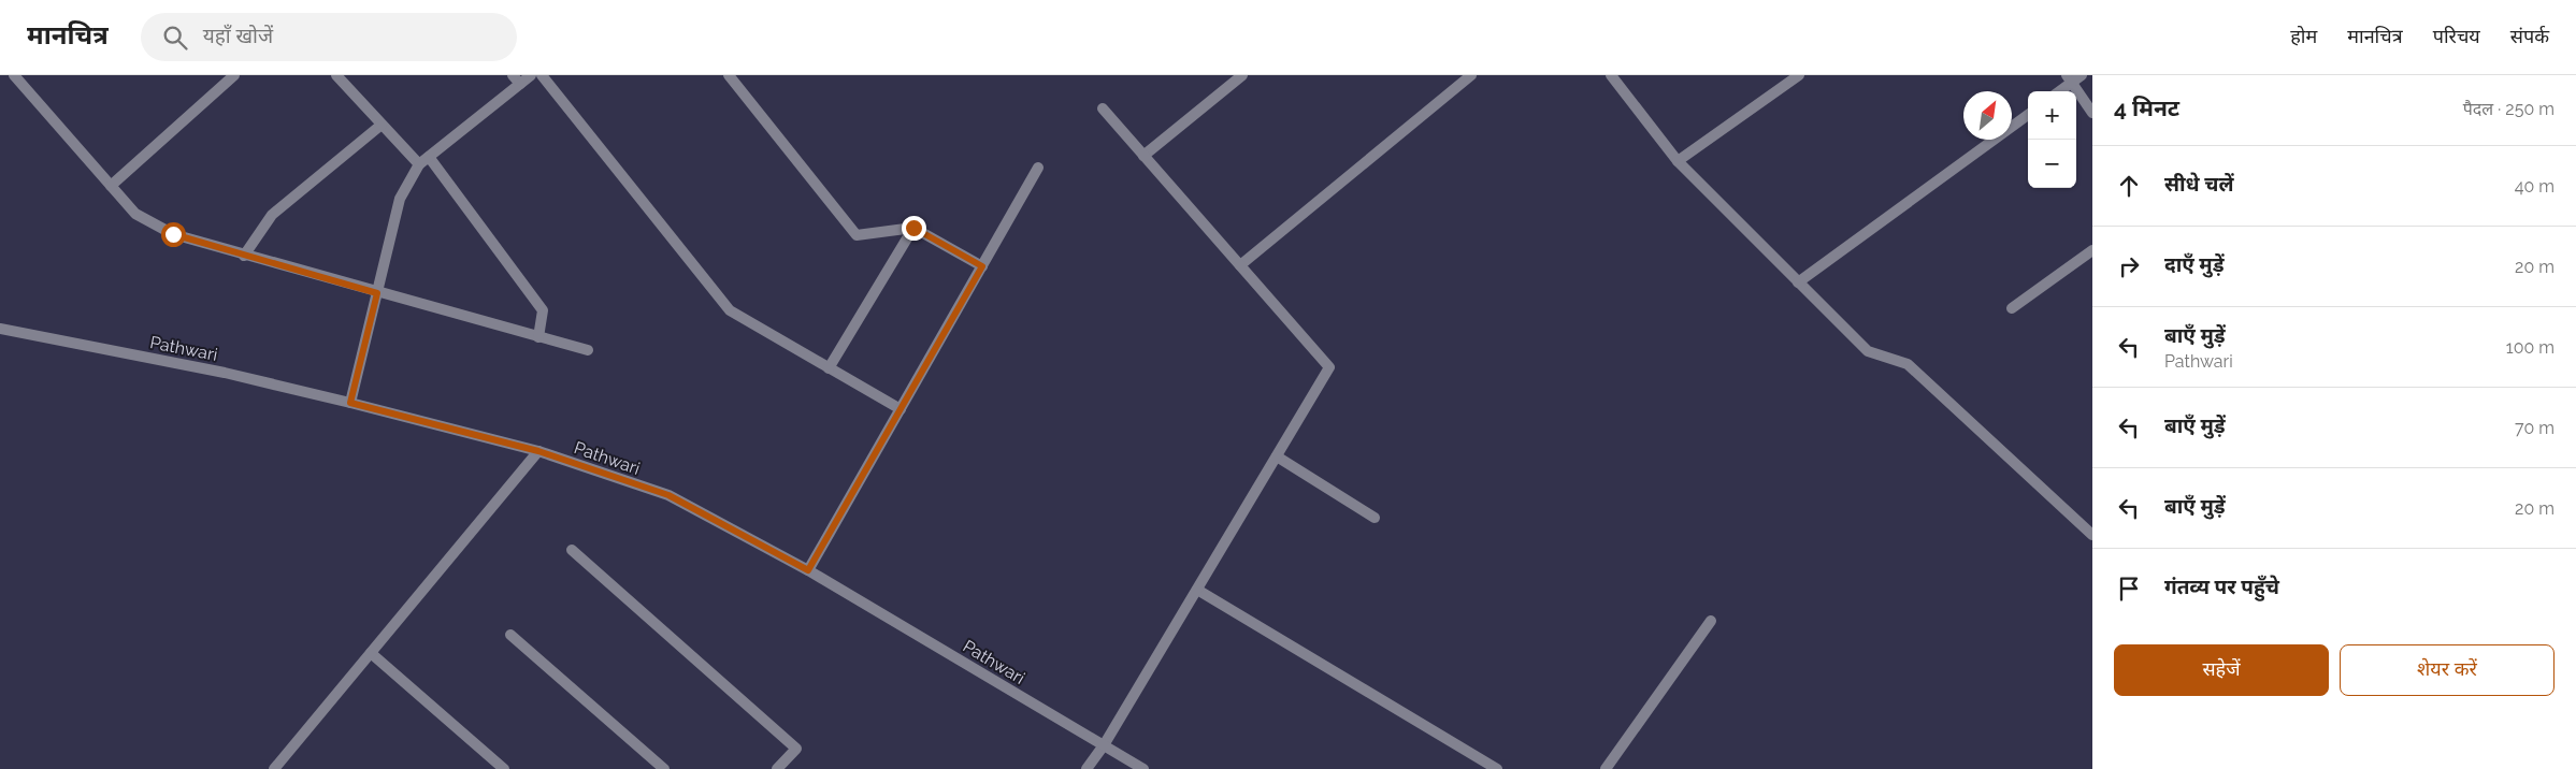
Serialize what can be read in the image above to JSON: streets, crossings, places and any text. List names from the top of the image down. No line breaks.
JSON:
{"streets":{"street":["Pathwari"]},"north":"top right","page":{"header":"मानचित्र","search":"यहाँ खोजें","nav":["होम","मानचित्र","परिचय","संपर्क"],"heading":["4 मिनट","पैदल · 250 m"],"map_buttons":["+","−"],"list":[["सीधे चलें","40 m"],["दाएँ मुड़ें","20 m"],["बाएँ मुड़ें","Pathwari","100 m"],["बाएँ मुड़ें","70 m"],["बाएँ मुड़ें","20 m"],"गंतव्य पर पहुँचे"],"buttons":["सहेजें","शेयर करें"]}}
